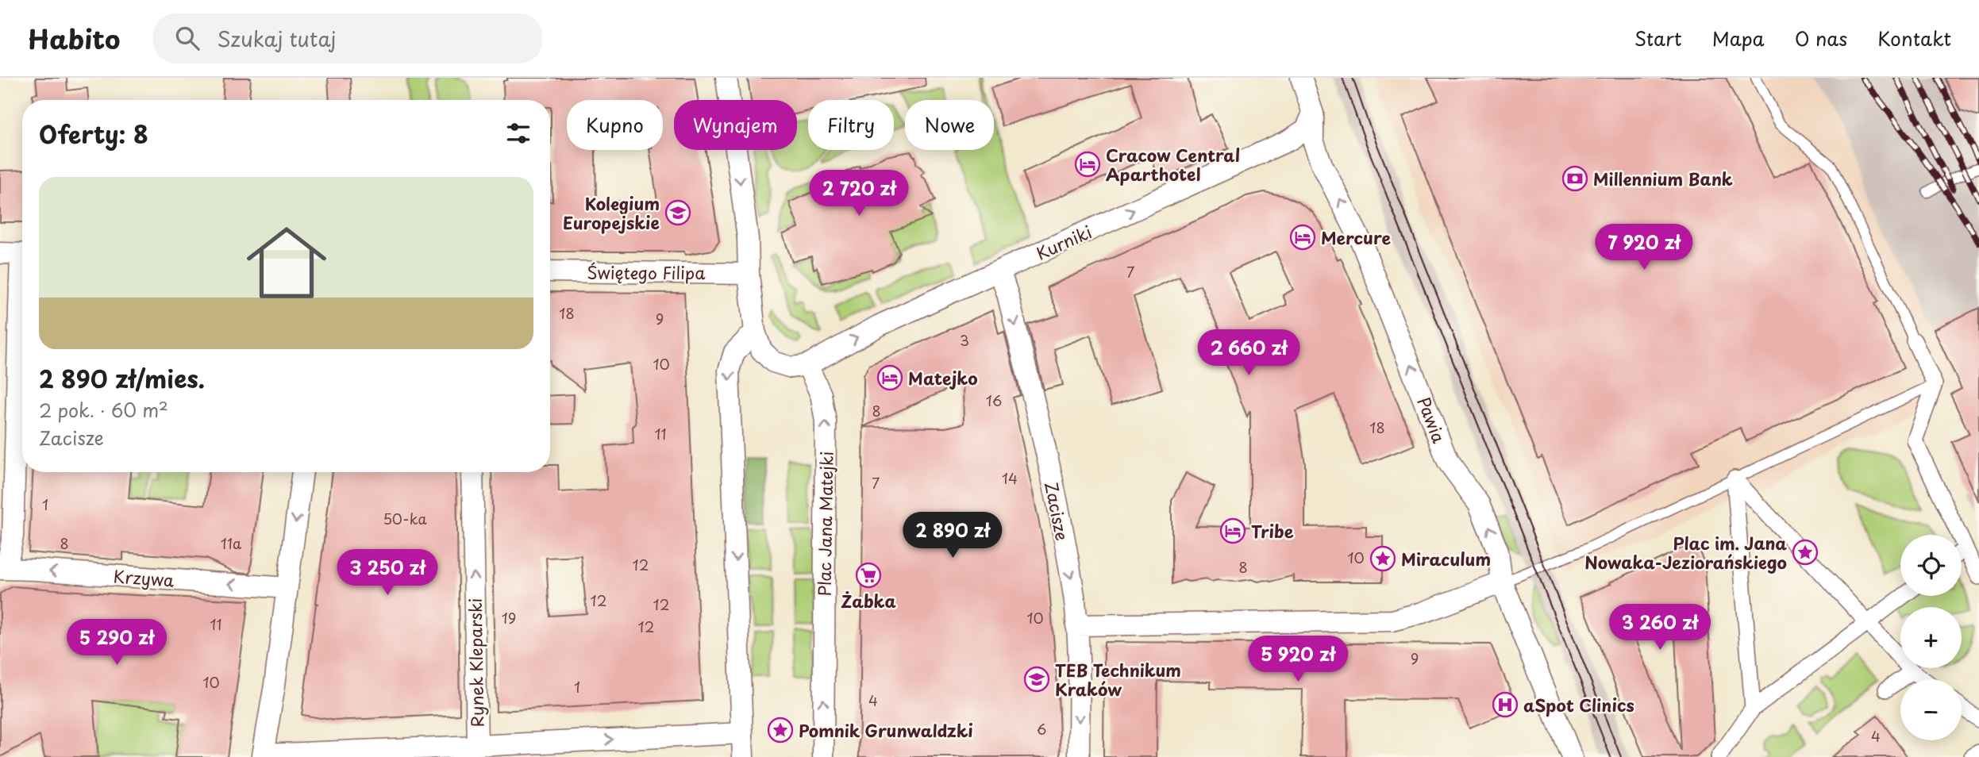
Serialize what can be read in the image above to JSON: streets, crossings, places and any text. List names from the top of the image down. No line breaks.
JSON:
{"streets":{"street":["Kurniki","Świętego Filipa","Pawia","Zacisze","Plac Jana Matejki","Krzywa","Rynek Kleparski"]},"crossings":[["Kurniki","Pawia"],["Kurniki","Zacisze"],["Kurniki","Plac Jana Matejki"],["Krzywa","Rynek Kleparski"]],"one_way":["Kurniki","Pawia","Zacisze","Krzywa"],"places":{"hotel":["Cracow Central Aparthotel","Mercure","Matejko","Tribe"],"bank":["Millennium Bank"],"school or university":["Kolegium Europejskie","TEB Technikum Kraków"],"place":["Plac im. Jana Nowaka-Jeziorańskiego","Miraculum","Pomnik Grunwaldzki"],"supermarket":["Żabka"],"hospital":["aSpot Clinics"]},"house_numbers":["7","18","9","3","10","16","8","18","11","14","7","1","50-ka","8","11a","10","12","8","12","12","19","10","11","12","9","10","1","4","6","4"],"page":{"header":"Habito","search":"Szukaj tutaj","nav":["Start","Mapa","O nas","Kontakt"],"chip":["Kupno","Wynajem","Filtry","Nowe"],"heading":"Oferty: 8","list":[{"name":"2 890 zł/mies.","note":"2 pok. · 60 m² · Zacisze"}],"price":["2 720 zł","7 920 zł","2 660 zł","2 890 zł","3 250 zł","3 260 zł","5 290 zł","5 920 zł"],"map_buttons":["+","−"]}}
